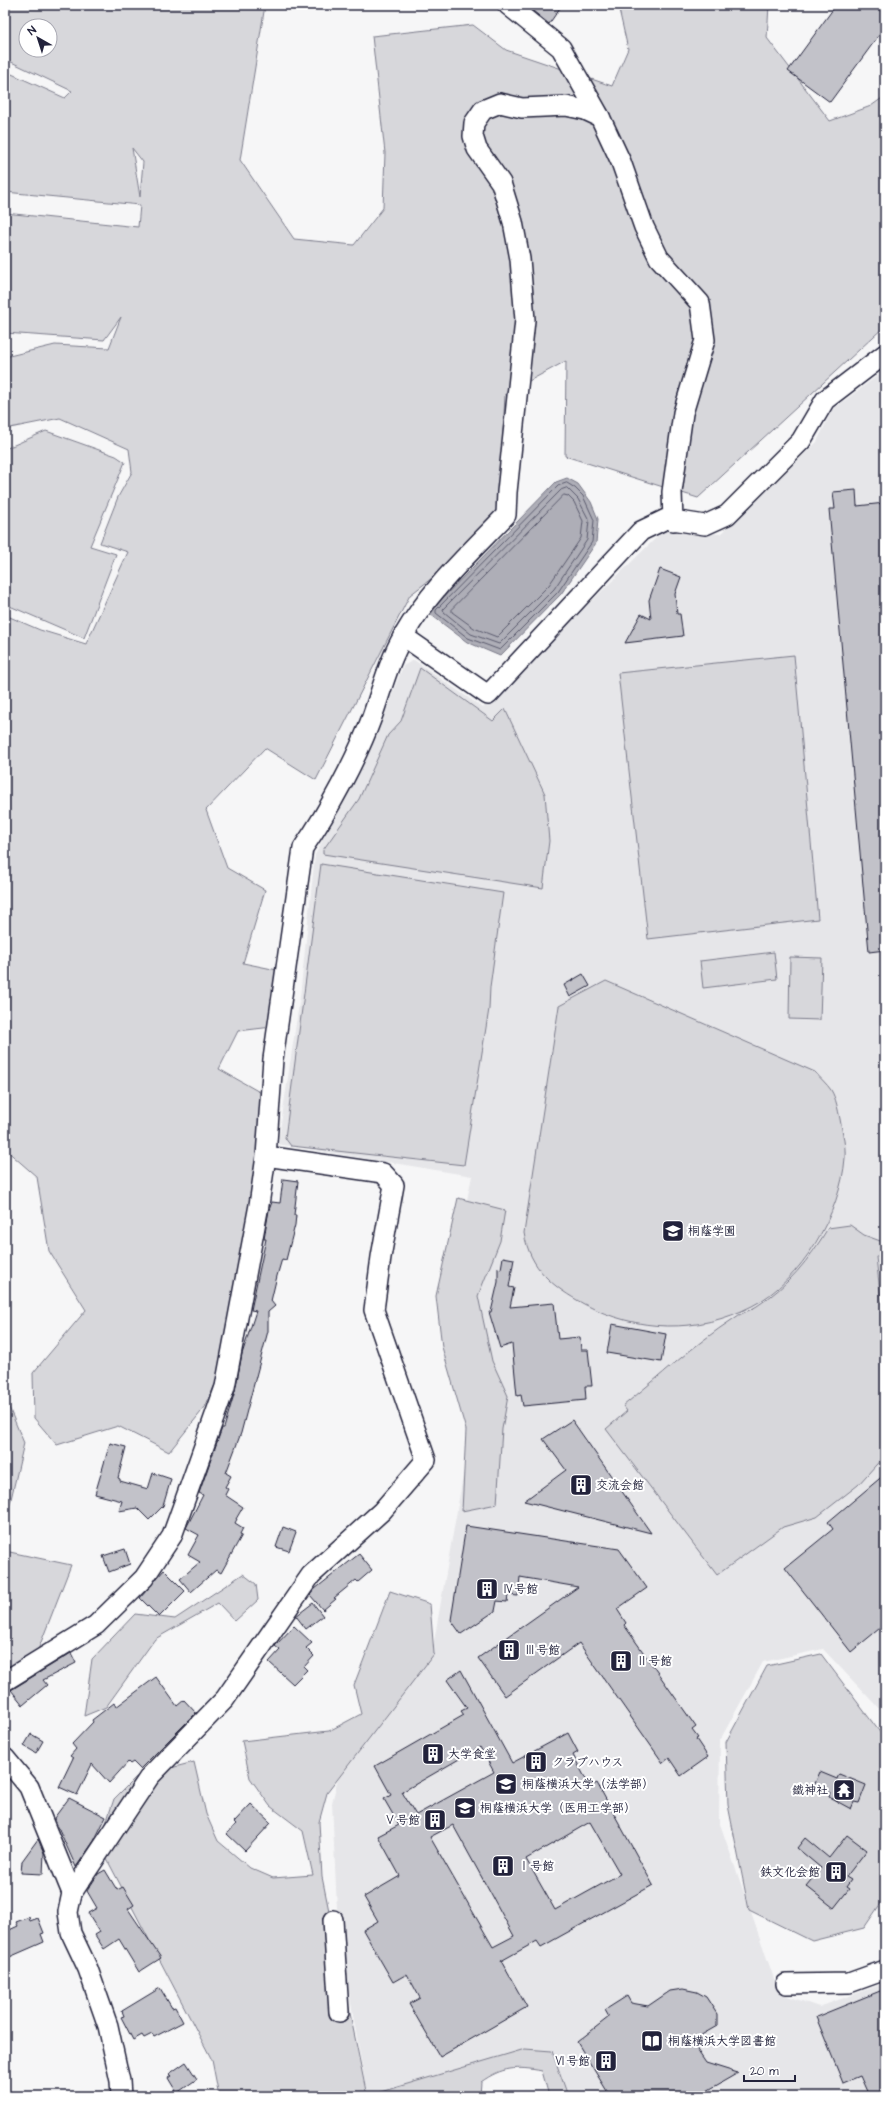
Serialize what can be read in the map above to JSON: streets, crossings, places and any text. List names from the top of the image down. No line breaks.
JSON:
{"places":{"school or university":["桐蔭学園","桐蔭横浜大学（法学部）","桐蔭横浜大学（医用工学部）"],"building":["交流会館","Ⅳ号館","Ⅲ号館","Ⅱ号館","大学食堂","クラブハウス","Ⅴ号館","Ⅰ号館","鉄文化会館","Ⅵ号館"],"temple":["鐵神社"],"library":["桐蔭横浜大学図書館"]},"scale_bar":"20 m","north":"top left"}
